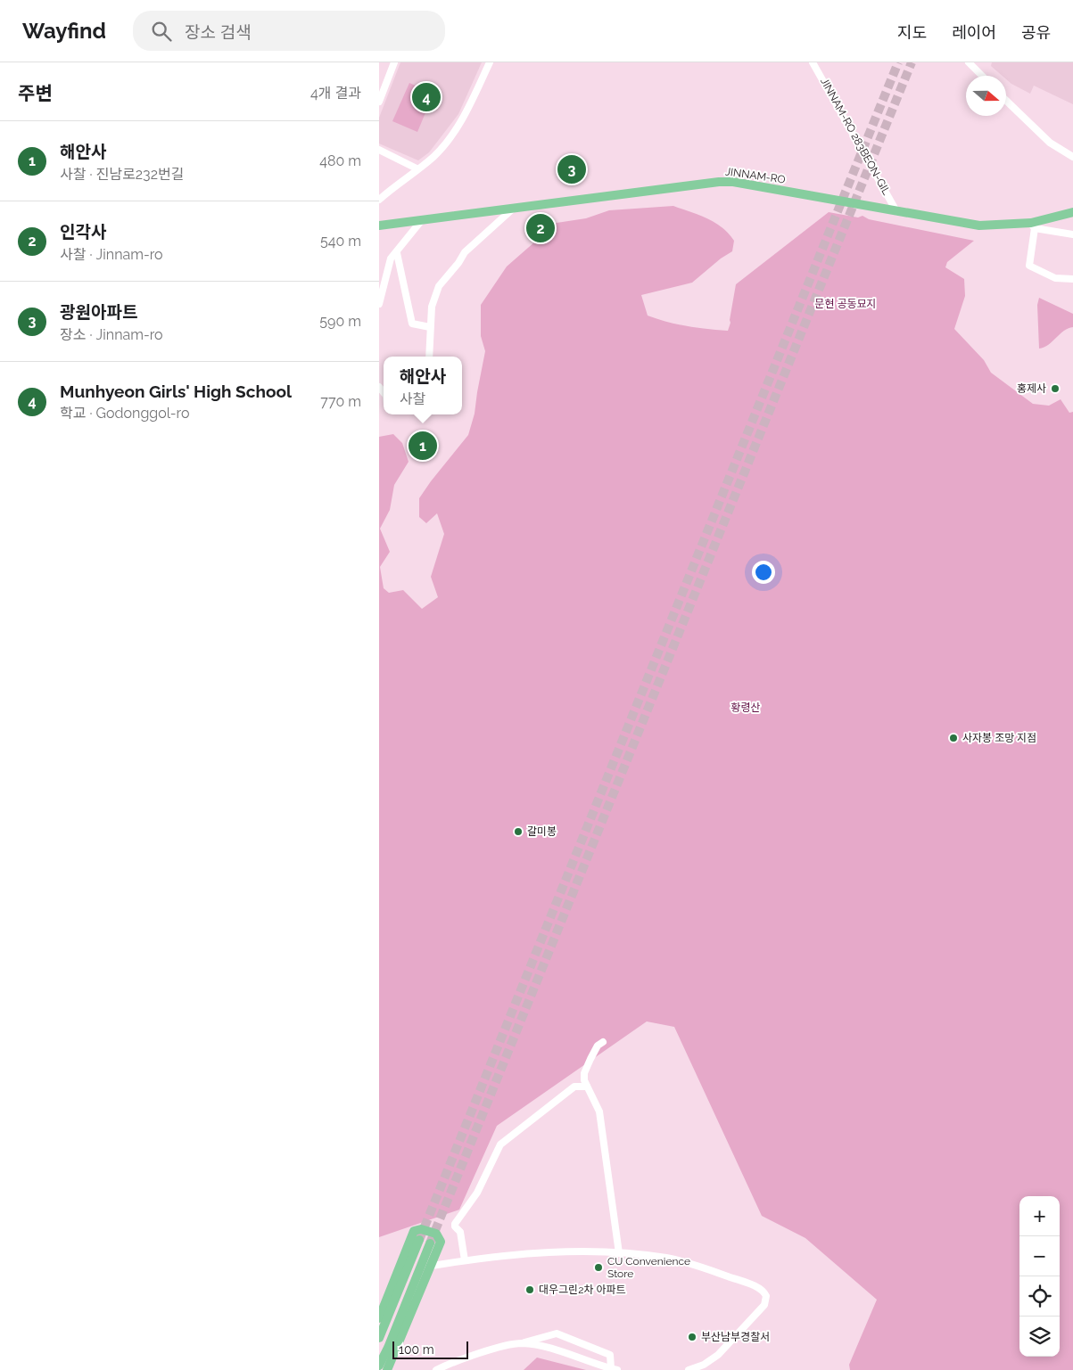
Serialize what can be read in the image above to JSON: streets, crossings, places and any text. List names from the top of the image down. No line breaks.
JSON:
{"streets":{"main road":["JINNAM-RO"],"street":["JINNAM-RO 283BEON-GIL"]},"crossings":[["JINNAM-RO 283BEON-GIL","JINNAM-RO"]],"parks":["문현 공동묘지","황령산"],"places":["홍제사","사자봉 조망 지점","갈미봉","CU Convenience Store","대우그린2차 아파트","부산남부경찰서"],"scale_bar":"100 m","north":"right","page":{"header":"Wayfind","search":"장소 검색","nav":["지도","레이어","공유"],"heading":["주변","4개 결과"],"pins":["4","3","2","1"],"list":[{"mark":"1","name":"해안사","note":"사찰 · 진남로232번길","value":"480 m"},{"mark":"2","name":"인각사","note":"사찰 · Jinnam-ro","value":"540 m"},{"mark":"3","name":"광원아파트","note":"장소 · Jinnam-ro","value":"590 m"},{"mark":"4","name":"Munhyeon Girls' High School","note":"학교 · Godonggol-ro","value":"770 m"}],"popup":["해안사","사찰"],"map_buttons":["+","−"],"scale":"100 m"}}
